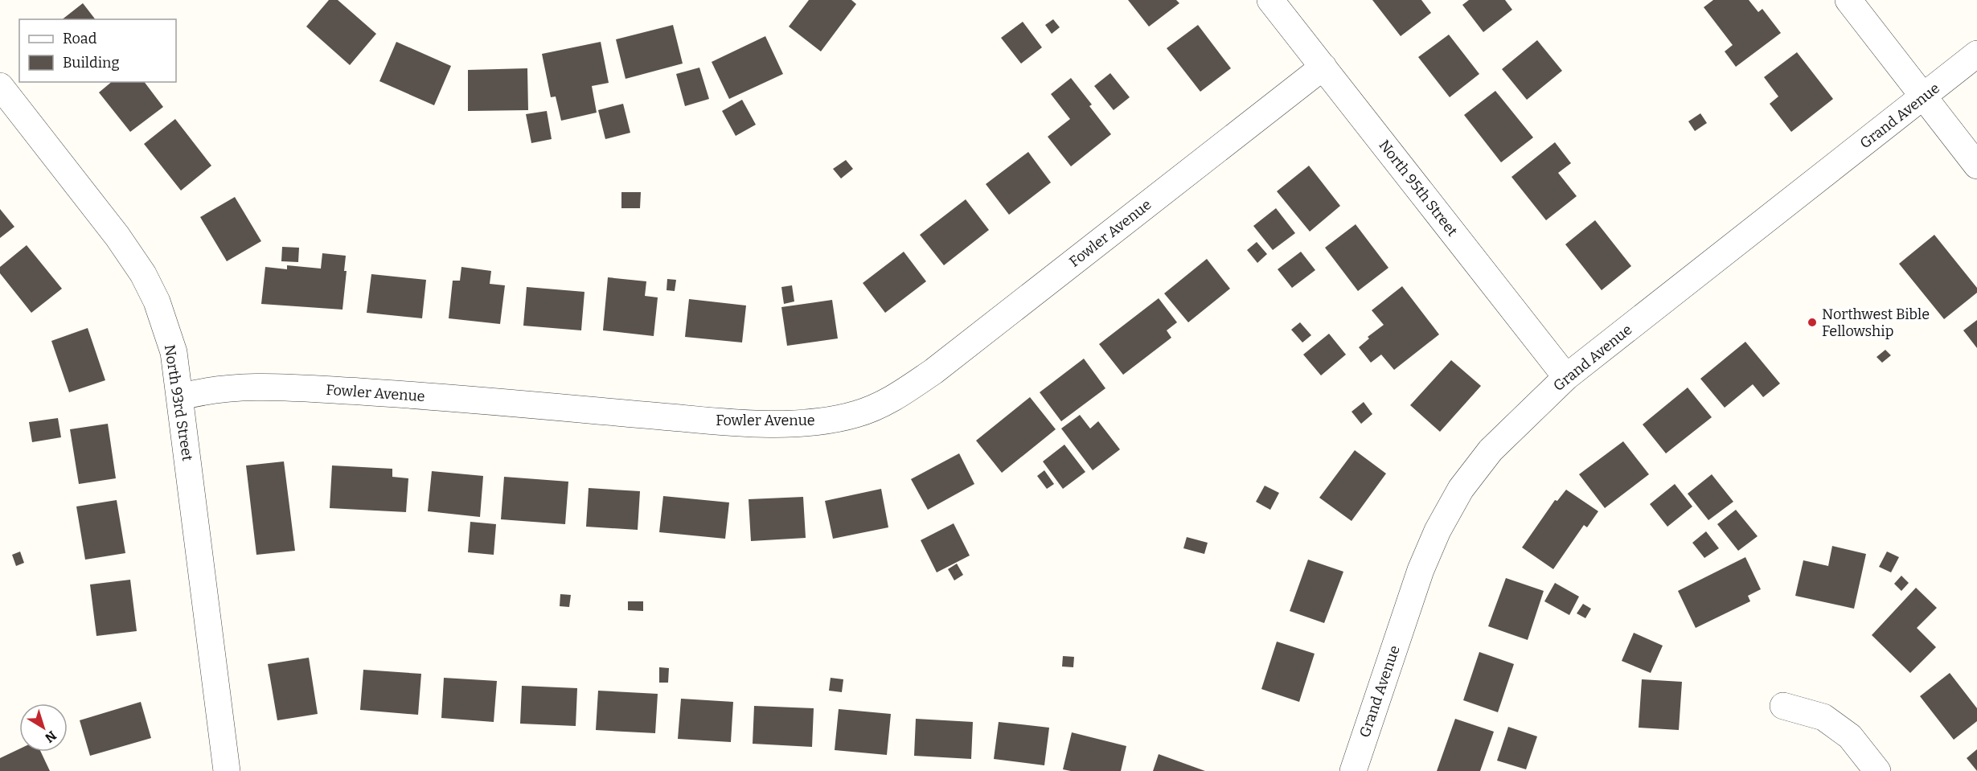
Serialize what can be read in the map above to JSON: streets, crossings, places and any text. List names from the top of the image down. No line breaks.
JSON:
{"streets":{"street":["Grand Avenue","North 95th Street","Fowler Avenue","North 93rd Street"]},"crossings":[["Grand Avenue","North 95th Street"],["North 95th Street","Fowler Avenue"],["Fowler Avenue","North 93rd Street"]],"places":["Northwest Bible Fellowship"],"legend":["Road","Building"],"north":"bottom right"}
